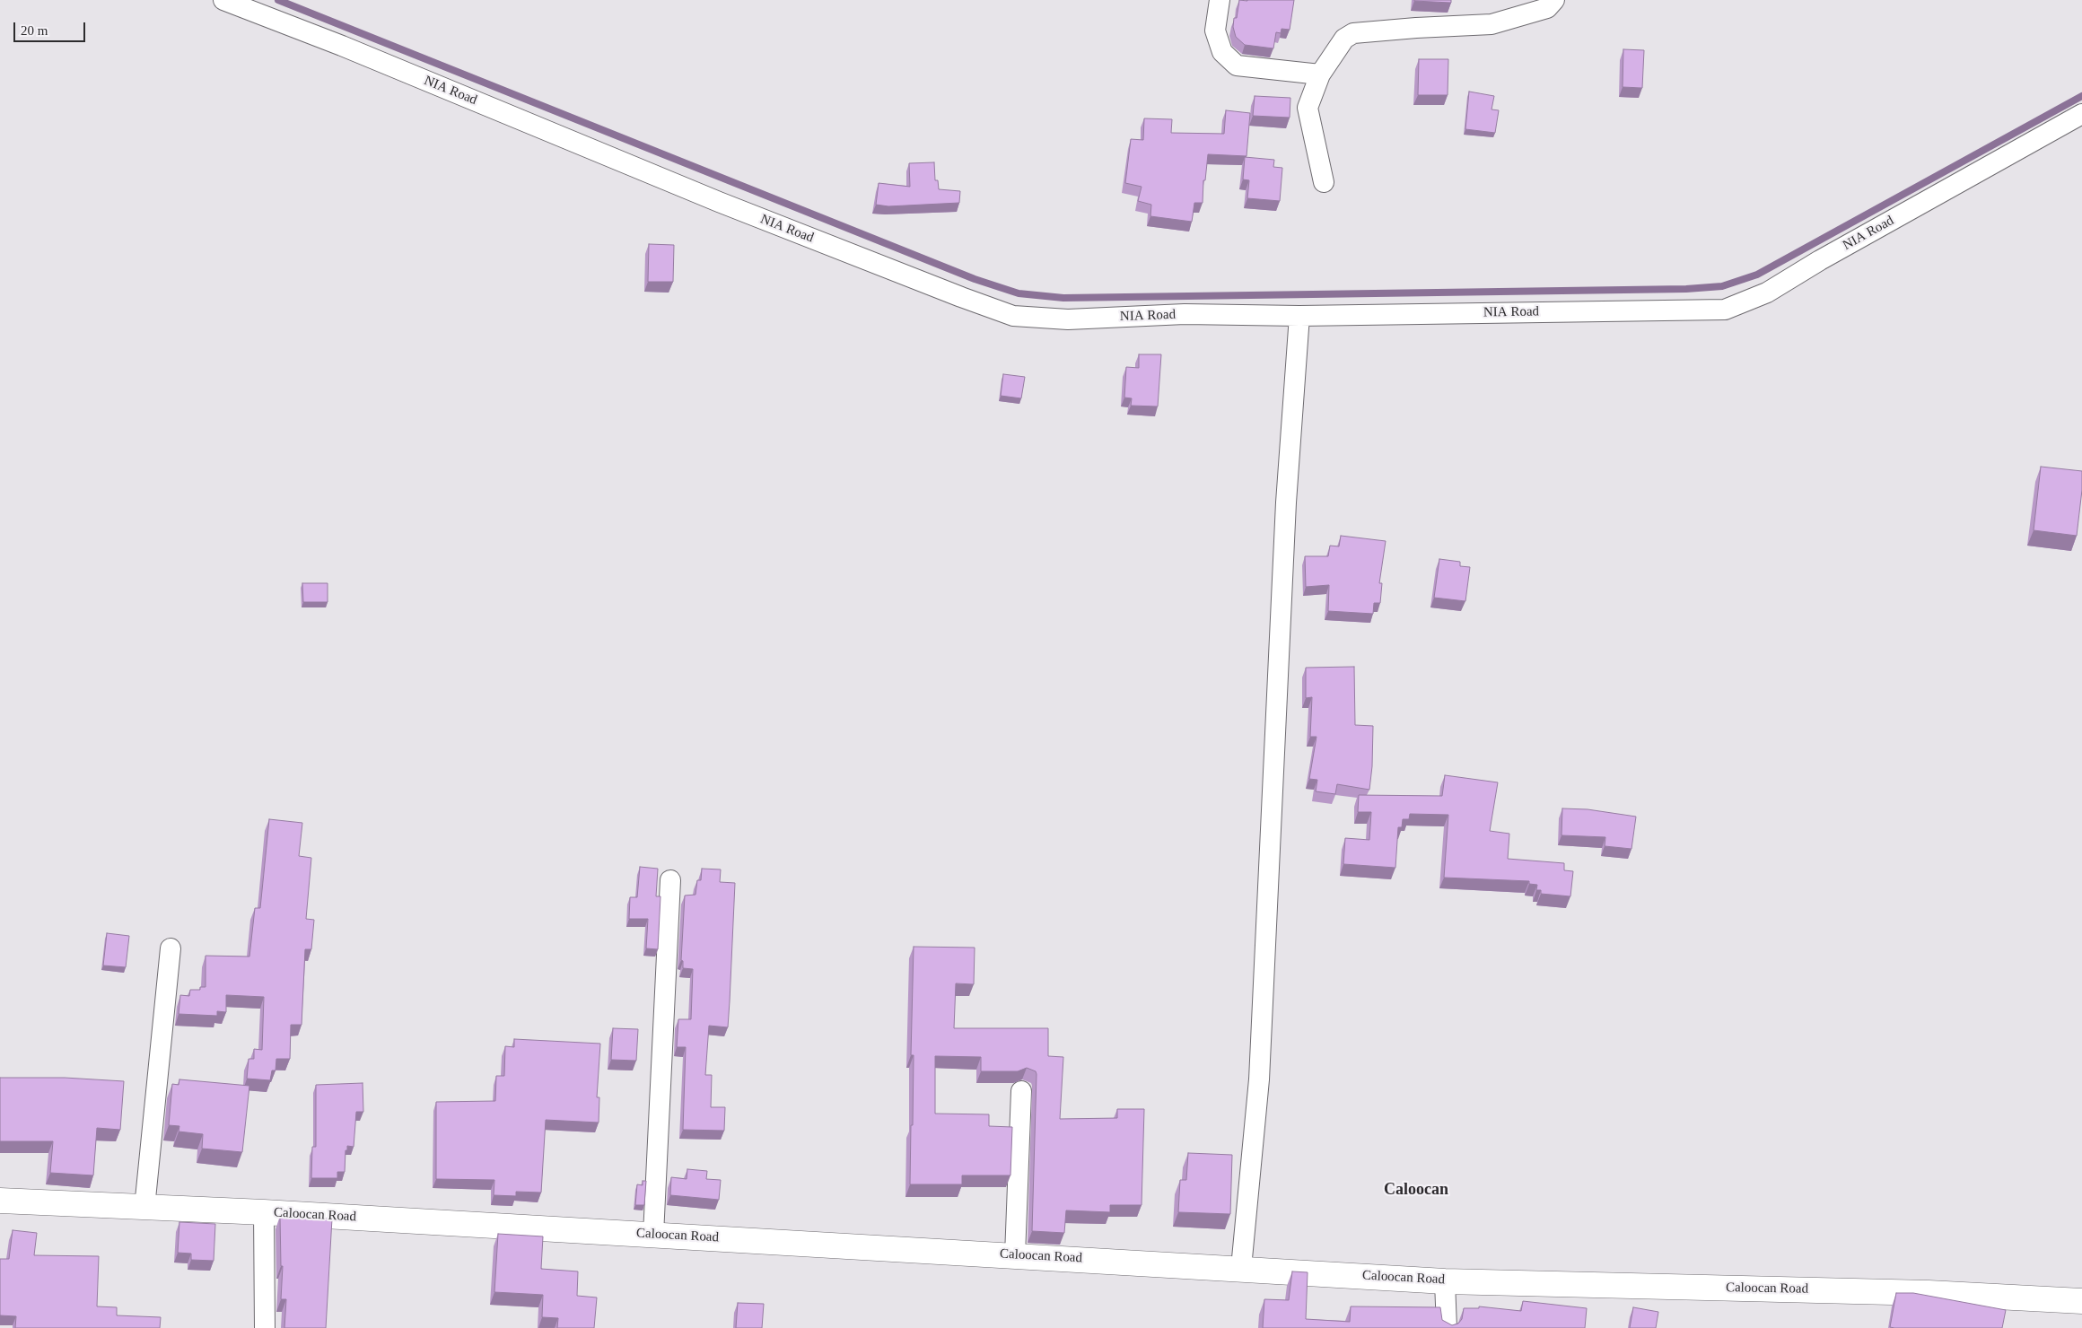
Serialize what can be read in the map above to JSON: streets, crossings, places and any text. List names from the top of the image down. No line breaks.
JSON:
{"streets":{"street":["NIA Road","Caloocan Road"]},"districts":["Caloocan"],"scale_bar":"20 m"}
